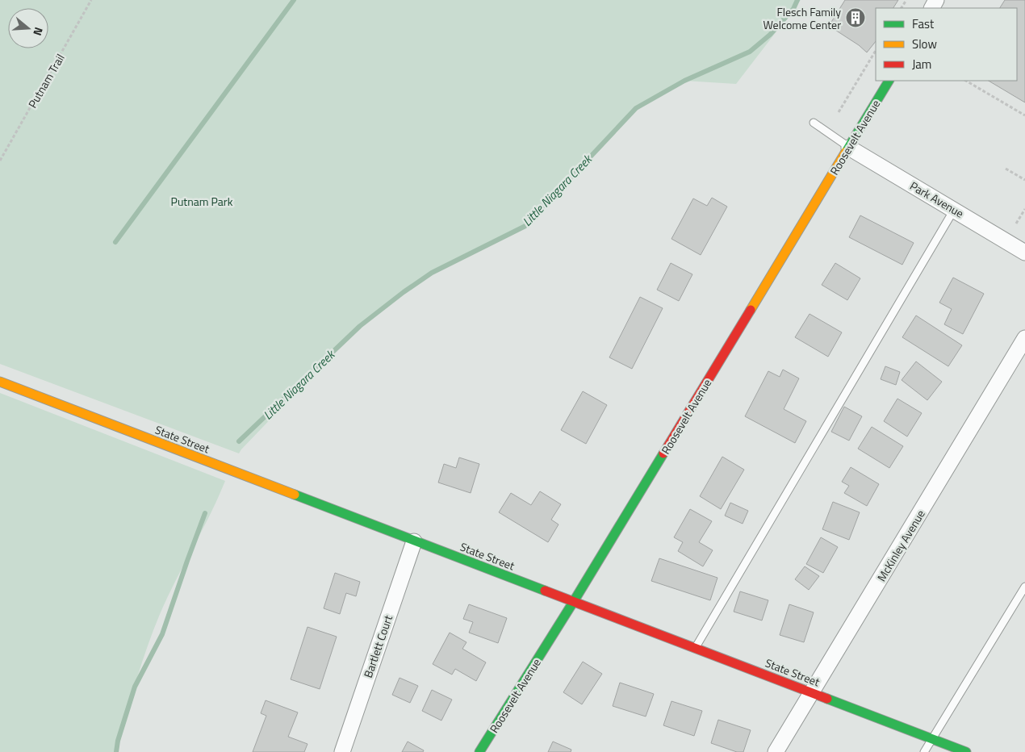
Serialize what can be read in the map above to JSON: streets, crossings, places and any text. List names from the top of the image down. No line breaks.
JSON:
{"streets":{"main road":["Roosevelt Avenue","State Street"],"street":["Park Avenue","McKinley Avenue","Bartlett Court"],"path":["Putnam Trail"]},"crossings":[["Roosevelt Avenue","Park Avenue"],["Roosevelt Avenue","State Street"],["State Street","McKinley Avenue"],["State Street","Bartlett Court"]],"water":["Little Niagara Creek"],"parks":["Putnam Park"],"places":{"building":["Flesch Family Welcome Center"]},"legend":["Fast","Slow","Jam"],"north":"right"}
